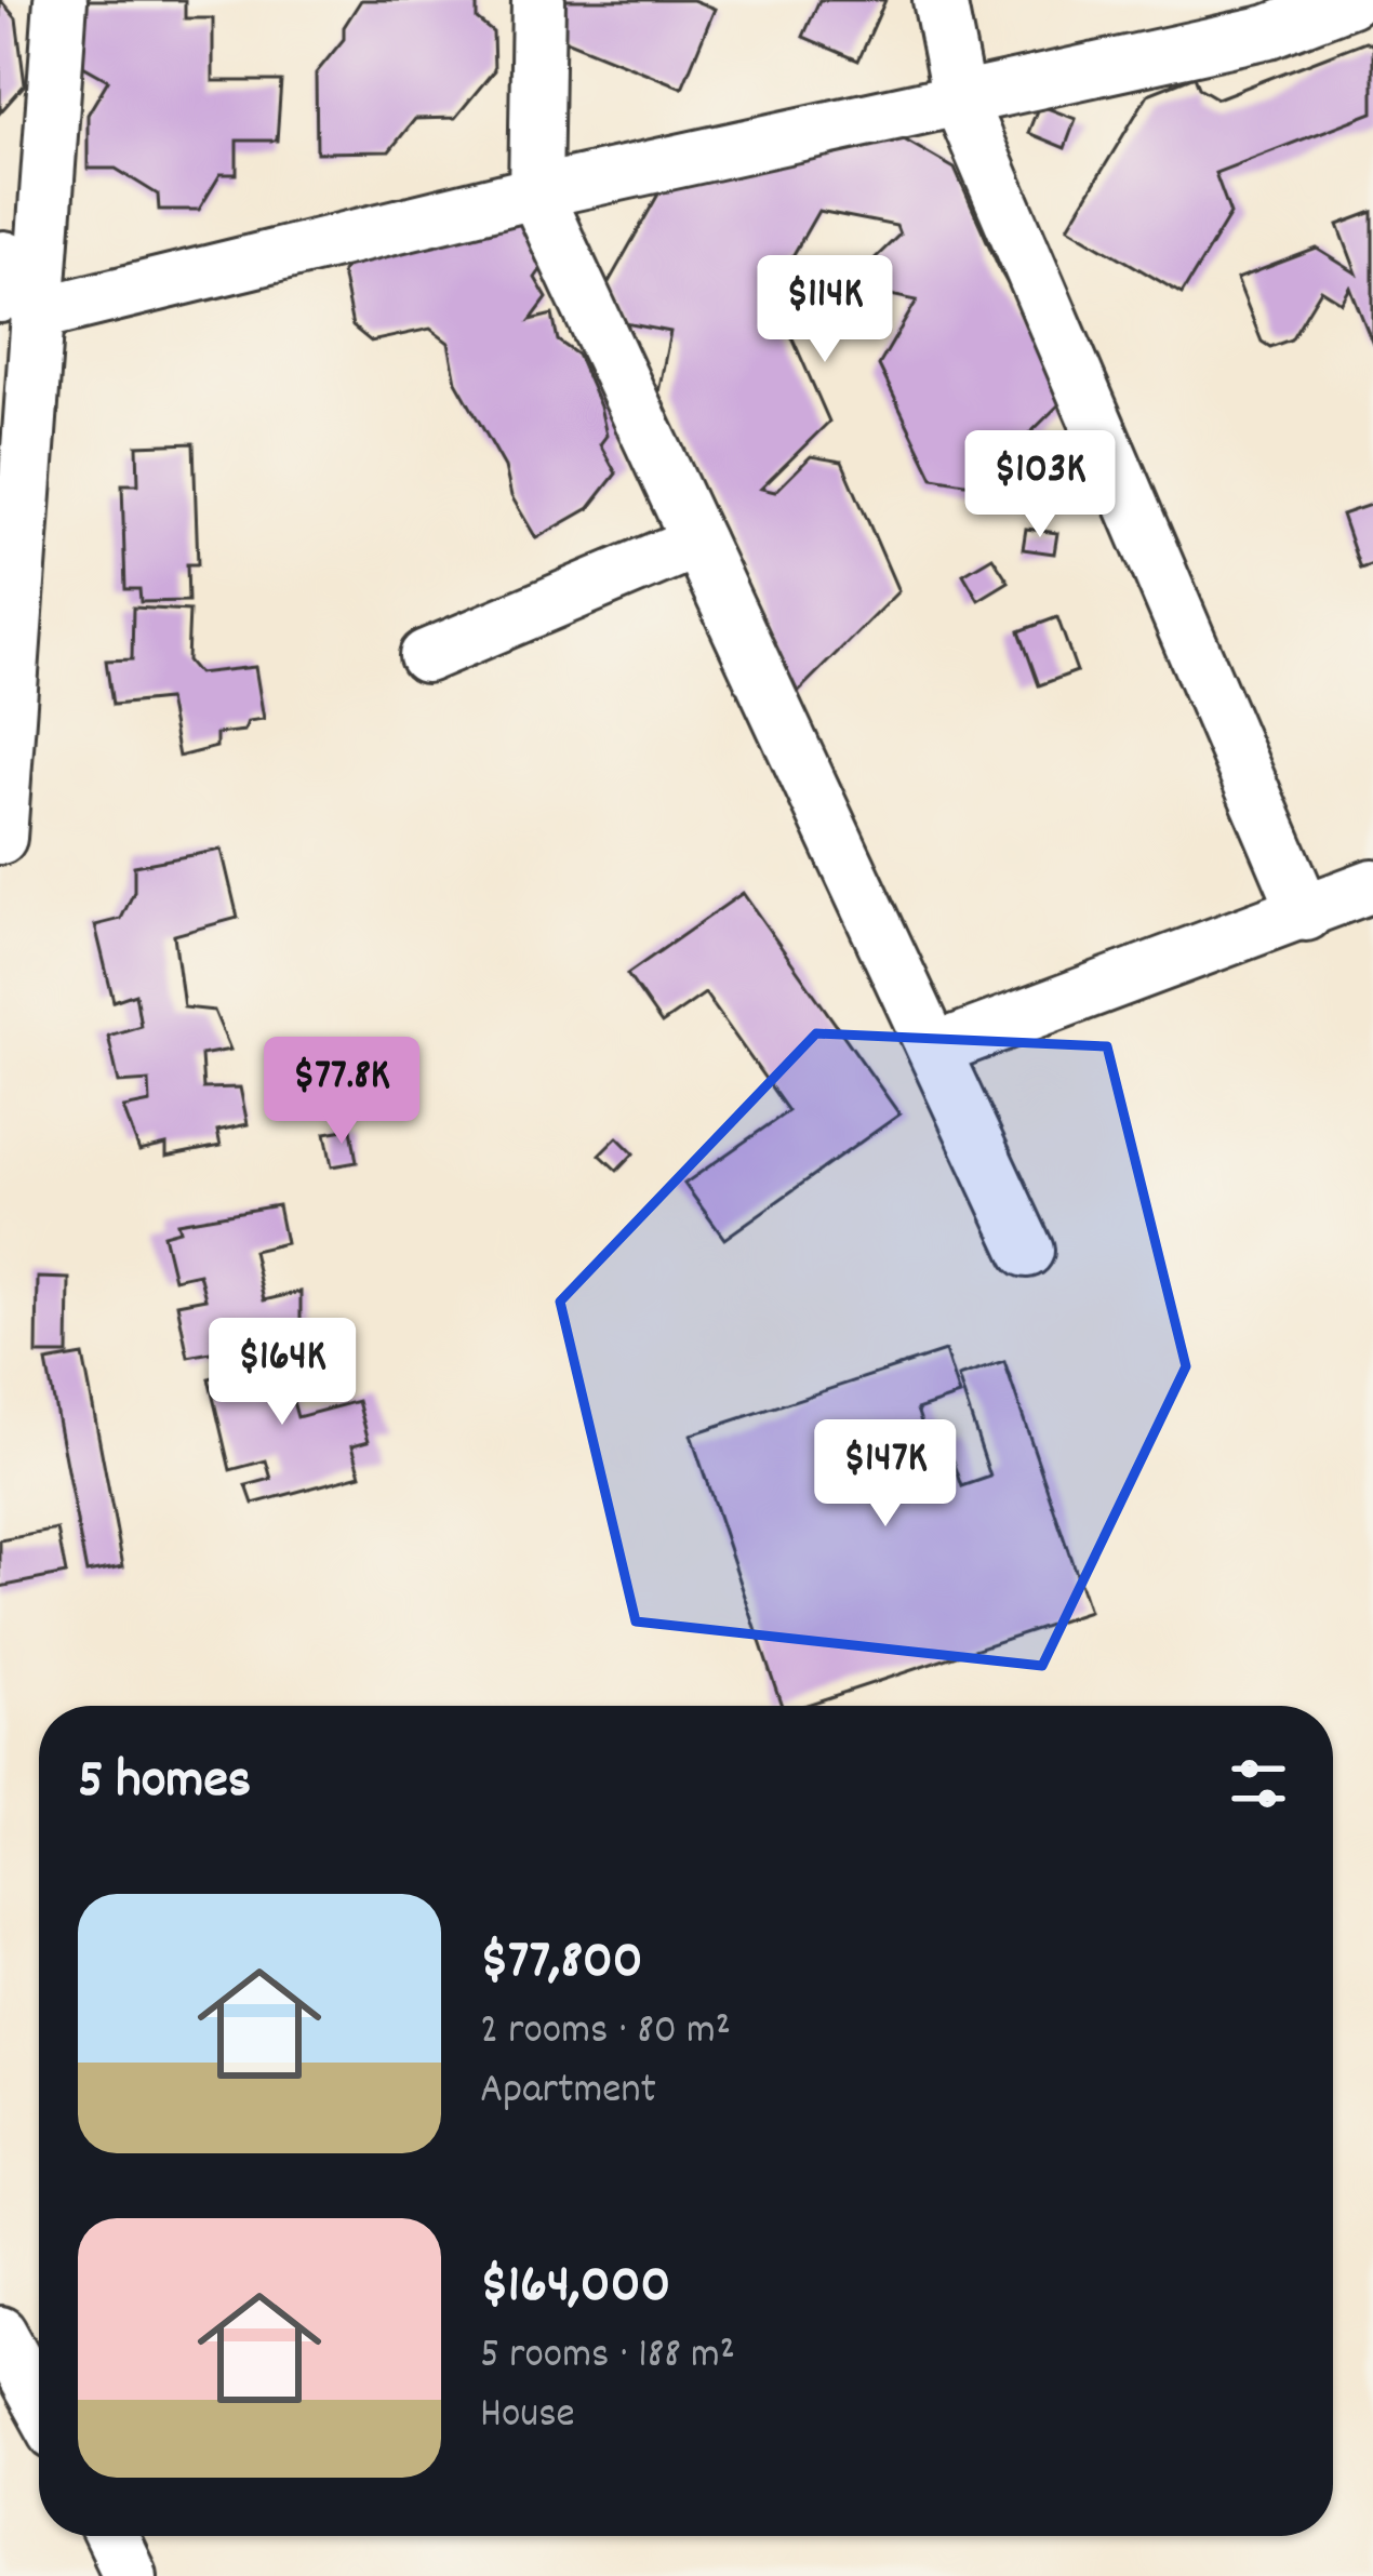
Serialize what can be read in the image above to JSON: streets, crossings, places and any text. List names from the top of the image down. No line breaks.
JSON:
{"page":{"price":["$114K","$103K","$77.8K","$164K","$147K"],"heading":"5 homes","list":[{"name":"$77,800","note":"2 rooms · 80 m² · Apartment"},{"name":"$164,000","note":"5 rooms · 188 m² · House"}]}}
